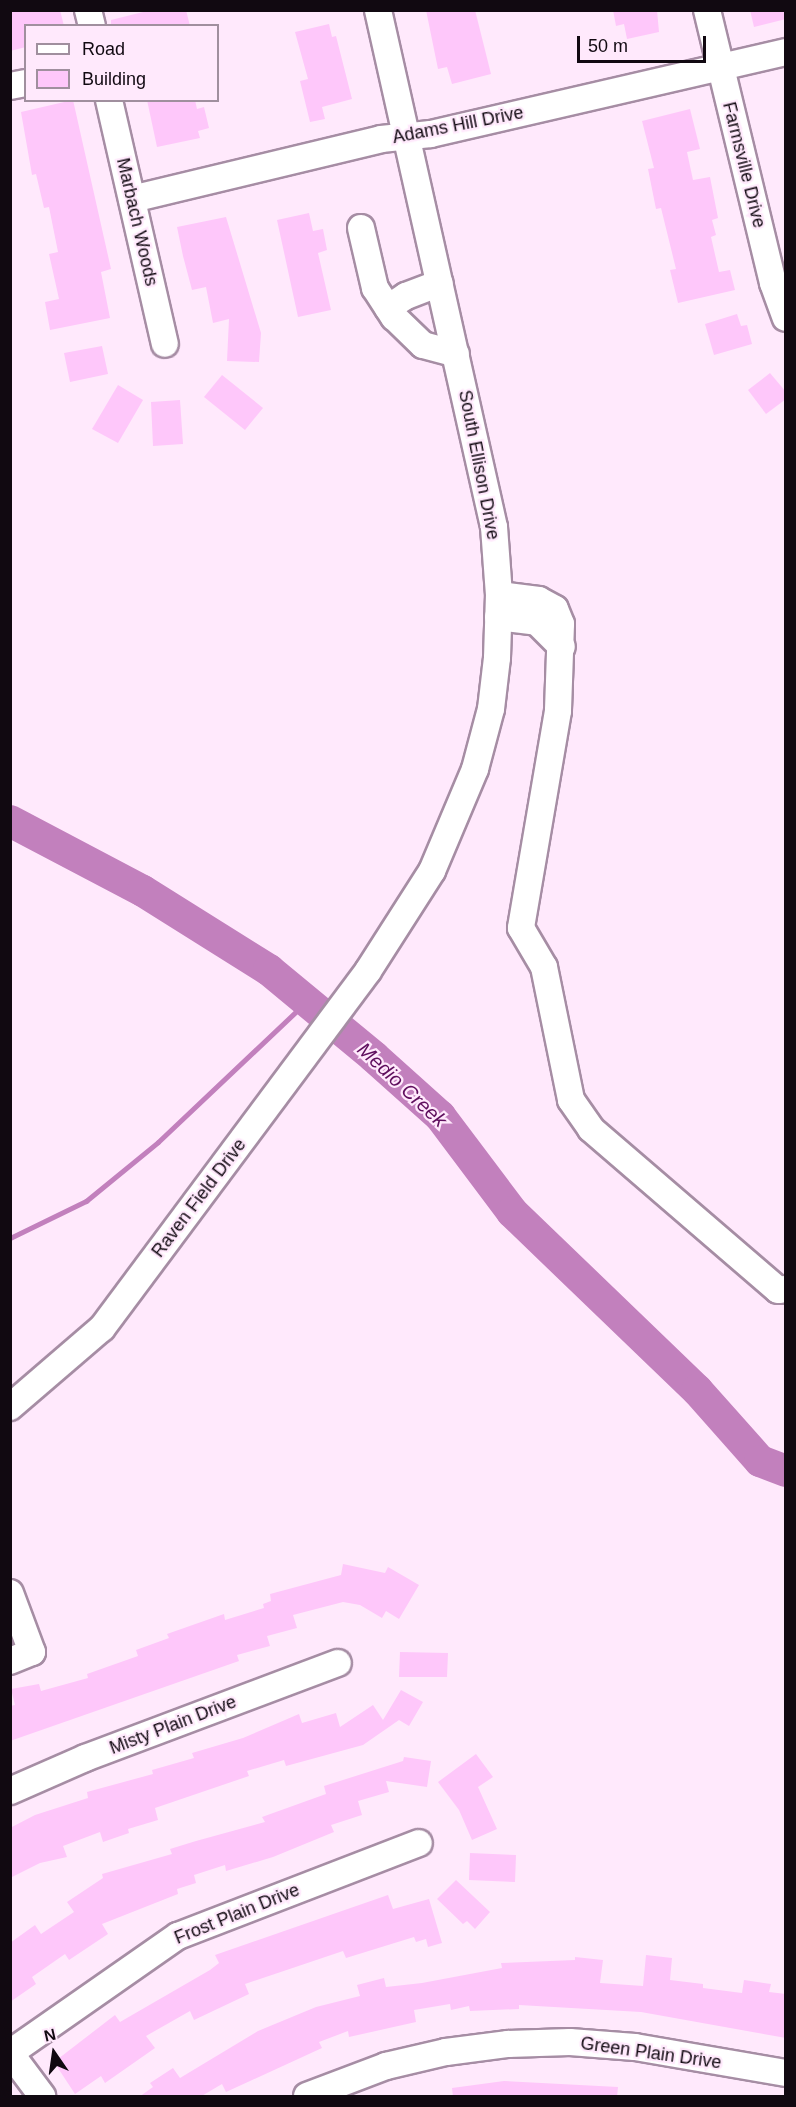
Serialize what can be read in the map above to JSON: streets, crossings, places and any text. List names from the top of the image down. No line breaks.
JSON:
{"streets":{"street":["Adams Hill Drive","Farmsville Drive","Marbach Woods","South Ellison Drive","Raven Field Drive","Misty Plain Drive","Frost Plain Drive","Green Plain Drive"]},"crossings":[["Adams Hill Drive","Farmsville Drive"],["Adams Hill Drive","Marbach Woods"],["Adams Hill Drive","South Ellison Drive"],["South Ellison Drive","Raven Field Drive"]],"water":["Medio Creek"],"legend":["Road","Building"],"scale_bar":"50 m","north":"top"}
